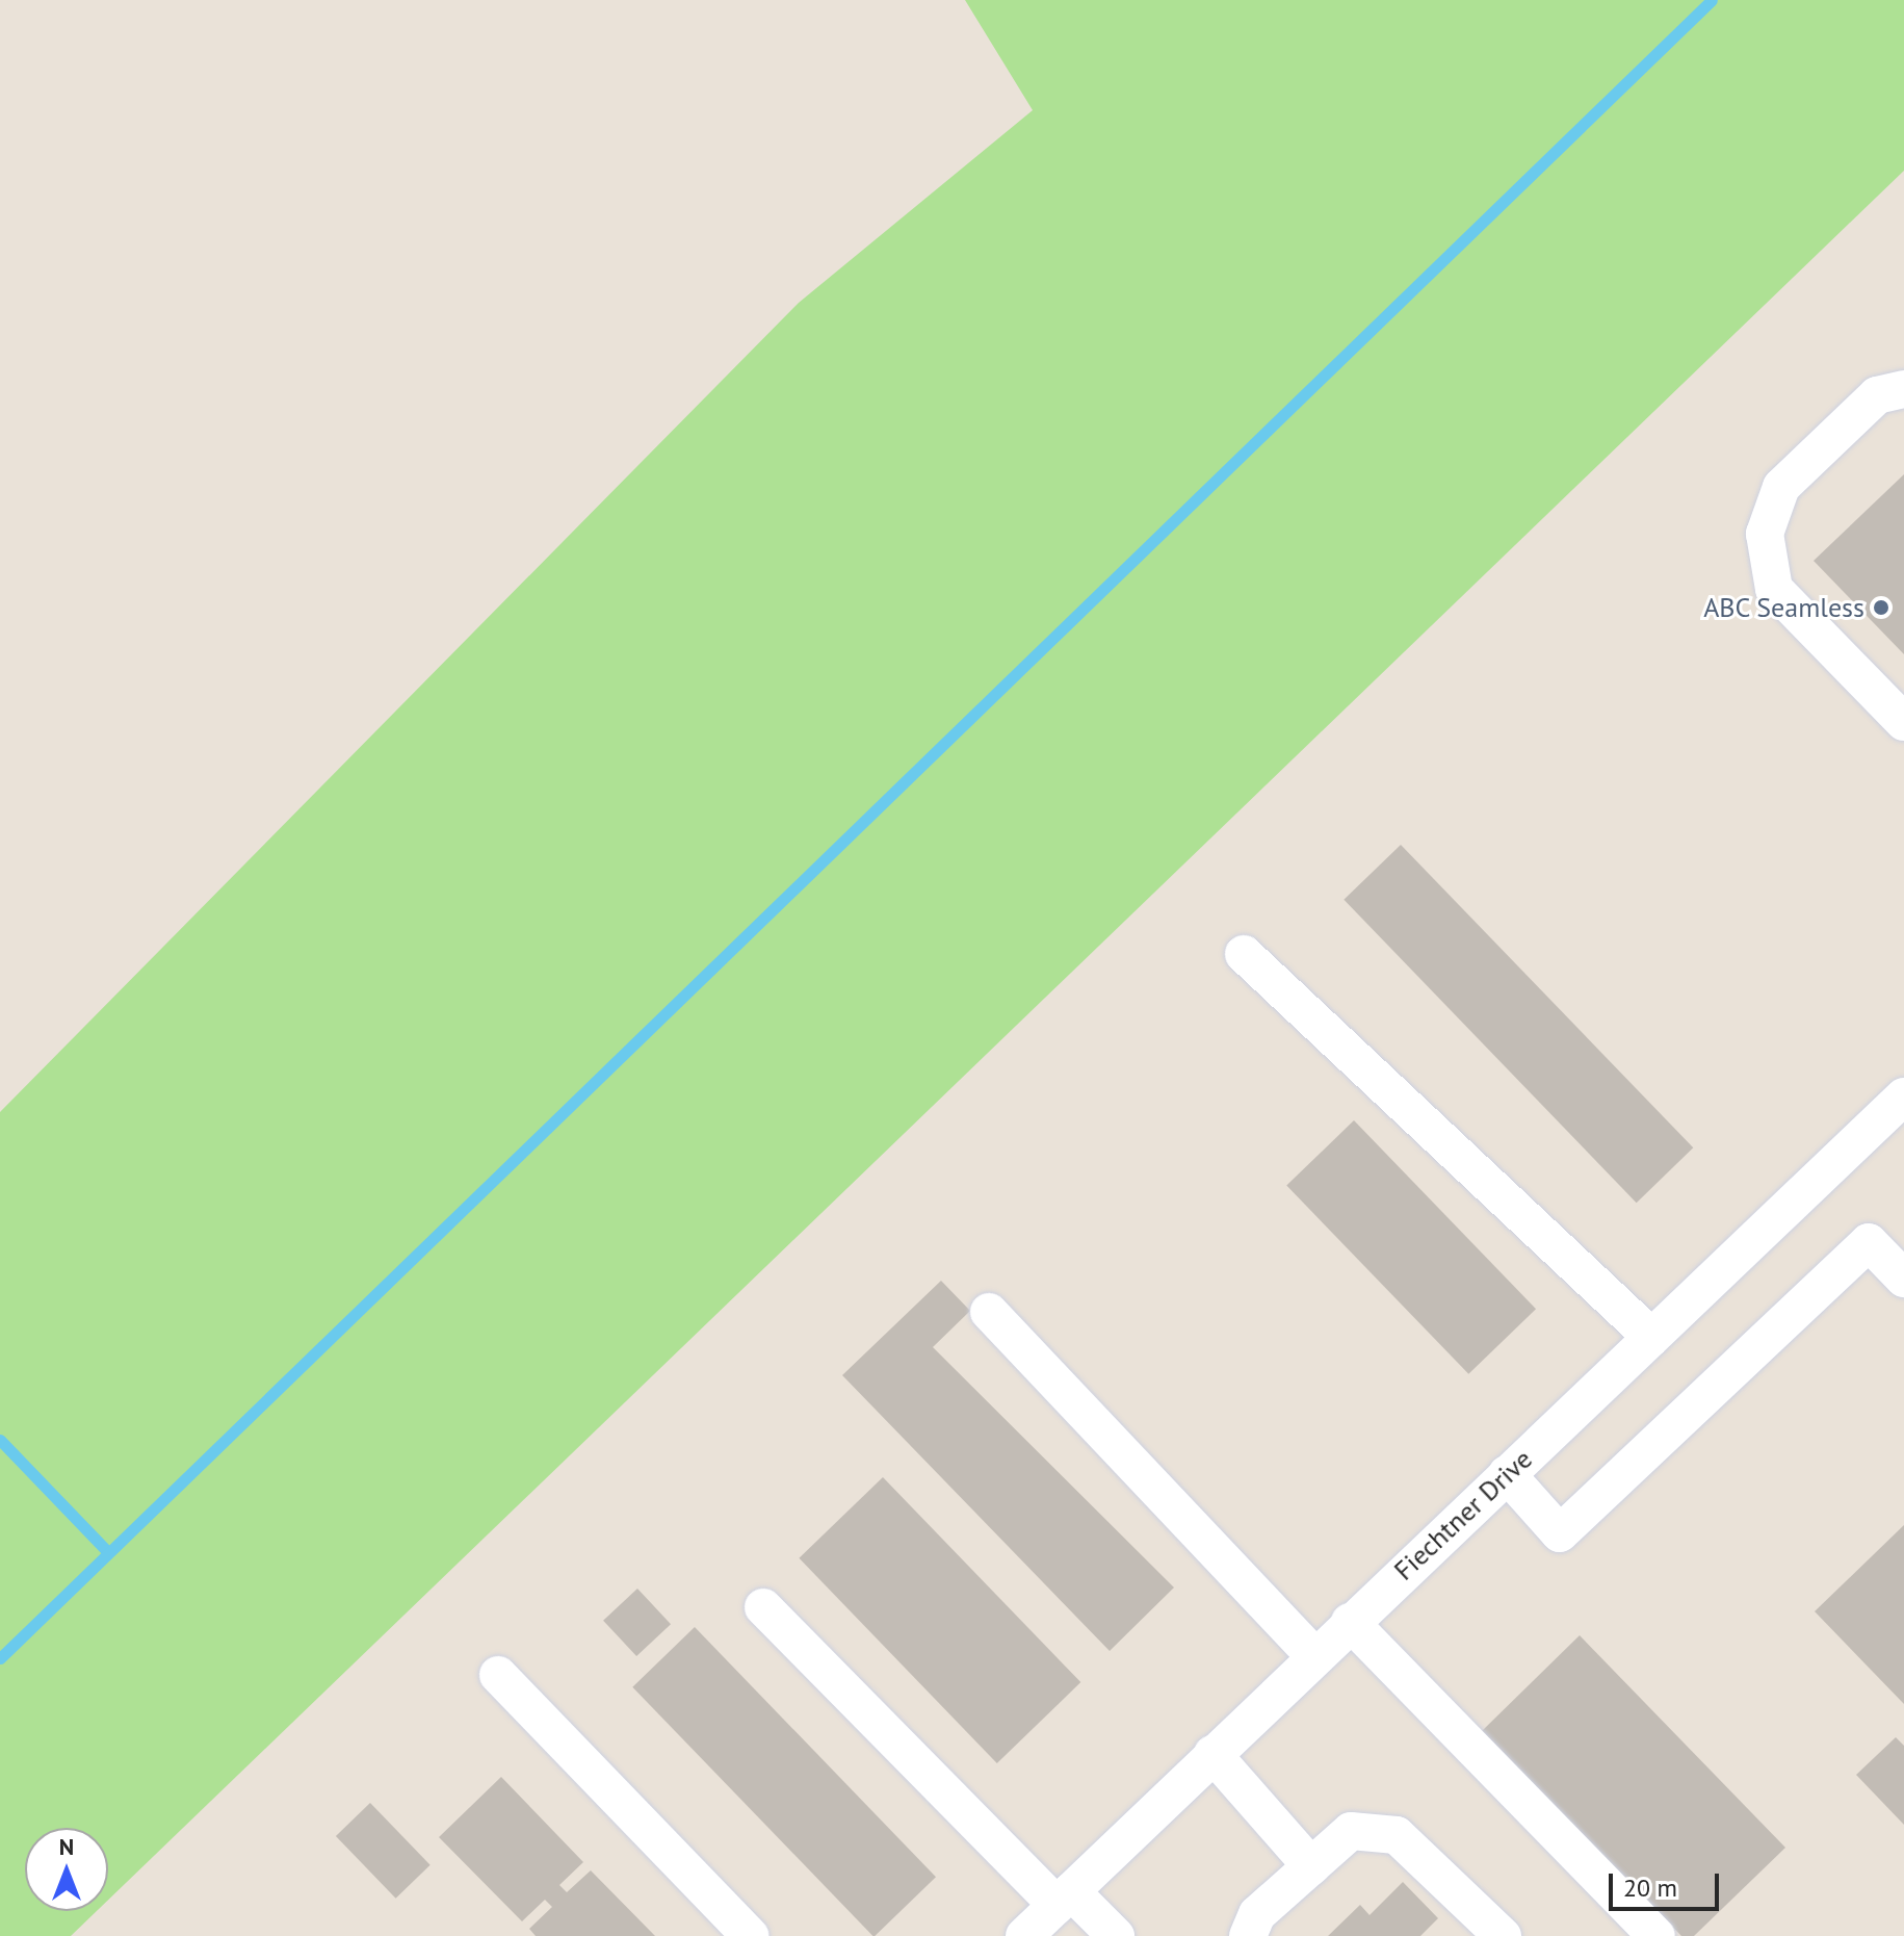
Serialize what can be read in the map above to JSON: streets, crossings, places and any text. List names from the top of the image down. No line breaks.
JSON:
{"streets":{"street":["Fiechtner Drive"]},"places":["ABC Seamless"],"scale_bar":"20 m","north":"top"}
